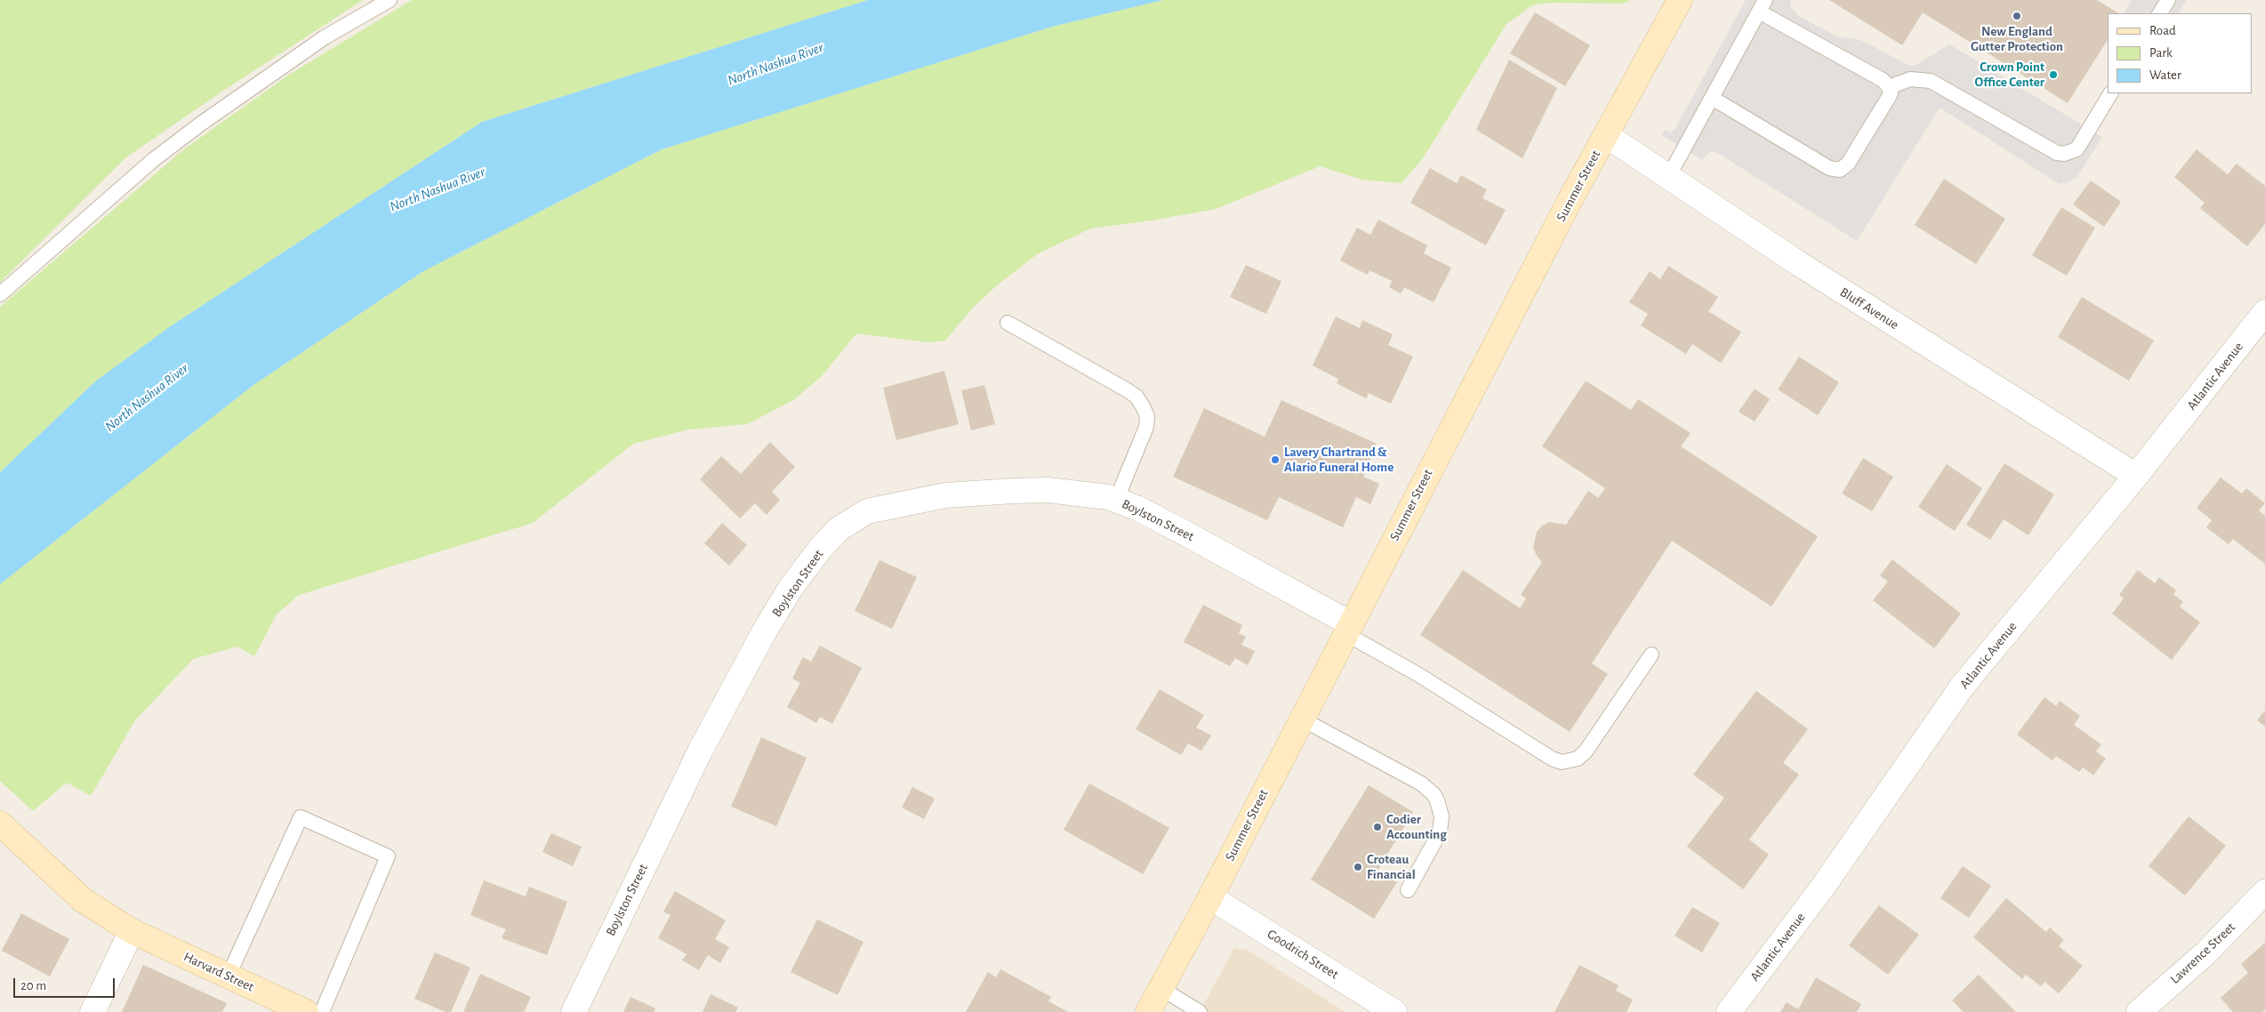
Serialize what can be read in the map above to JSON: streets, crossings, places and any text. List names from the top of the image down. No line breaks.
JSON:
{"streets":{"main road":["Summer Street","Harvard Street"],"street":["Bluff Avenue","Atlantic Avenue","Boylston Street","Lawrence Street","Goodrich Street"]},"crossings":[["Summer Street","Bluff Avenue"],["Summer Street","Boylston Street"],["Summer Street","Goodrich Street"],["Bluff Avenue","Atlantic Avenue"]],"water":["North Nashua River"],"places":["New England Gutter Protection","Crown Point Office Center","Lavery Chartrand & Alario Funeral Home","Codier Accounting","Croteau Financial"],"legend":["Road","Park","Water"],"scale_bar":"20 m"}
